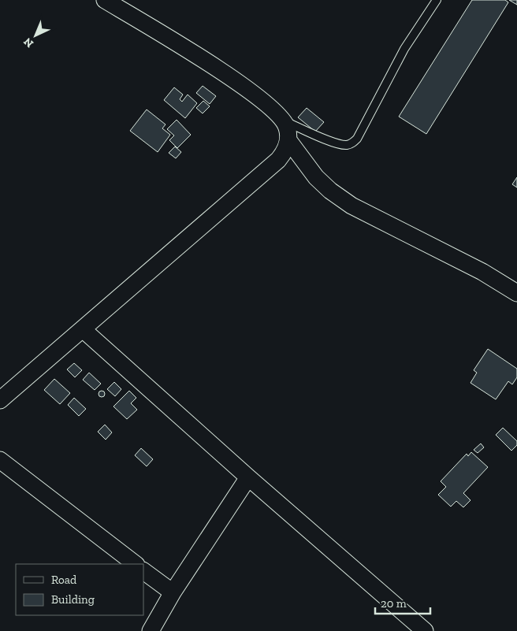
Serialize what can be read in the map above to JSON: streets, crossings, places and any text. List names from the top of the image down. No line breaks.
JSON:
{"legend":["Road","Building"],"scale_bar":"20 m","north":"bottom left"}
